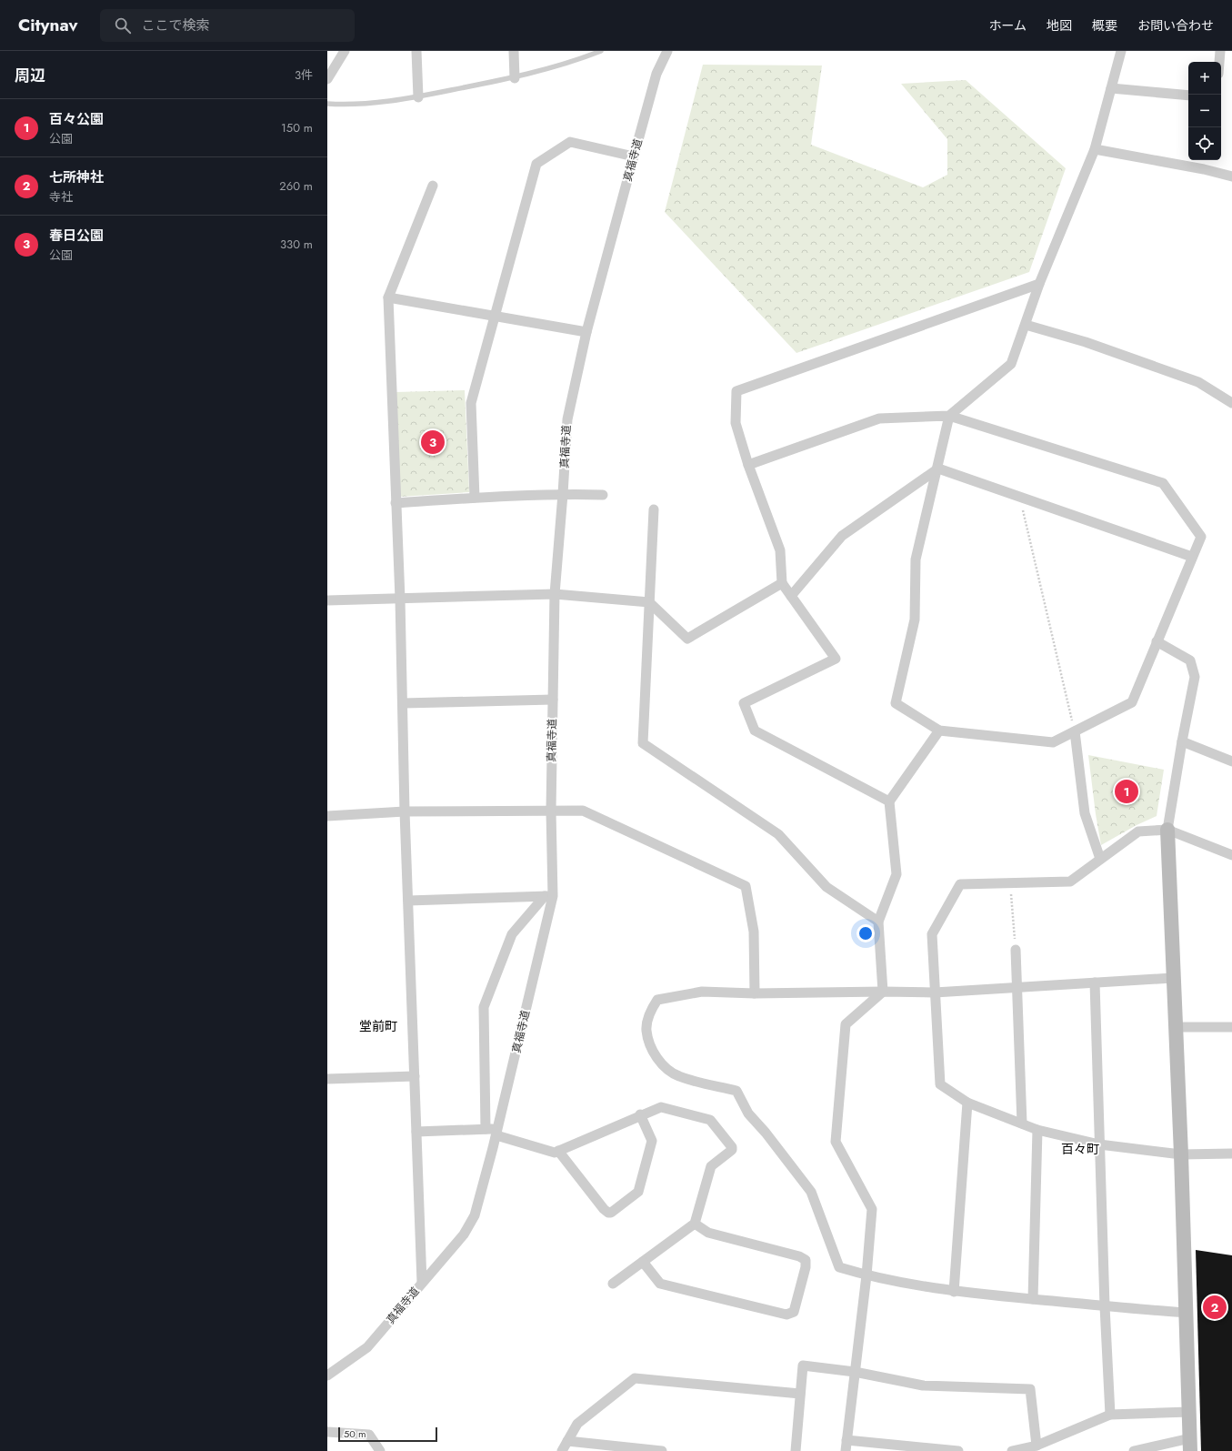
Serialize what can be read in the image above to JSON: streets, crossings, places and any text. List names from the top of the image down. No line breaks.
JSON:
{"streets":{"street":["真福寺道"]},"districts":["堂前町","百々町"],"scale_bar":"50 m","page":{"header":"Citynav","search":"ここで検索","nav":["ホーム","地図","概要","お問い合わせ"],"heading":["周辺","3件"],"map_buttons":["+","−"],"list":[{"mark":"1","name":"百々公園","note":"公園","value":"150 m"},{"mark":"2","name":"七所神社","note":"寺社","value":"260 m"},{"mark":"3","name":"春日公園","note":"公園","value":"330 m"}],"pins":["3","1","2"],"scale":"50 m"}}
